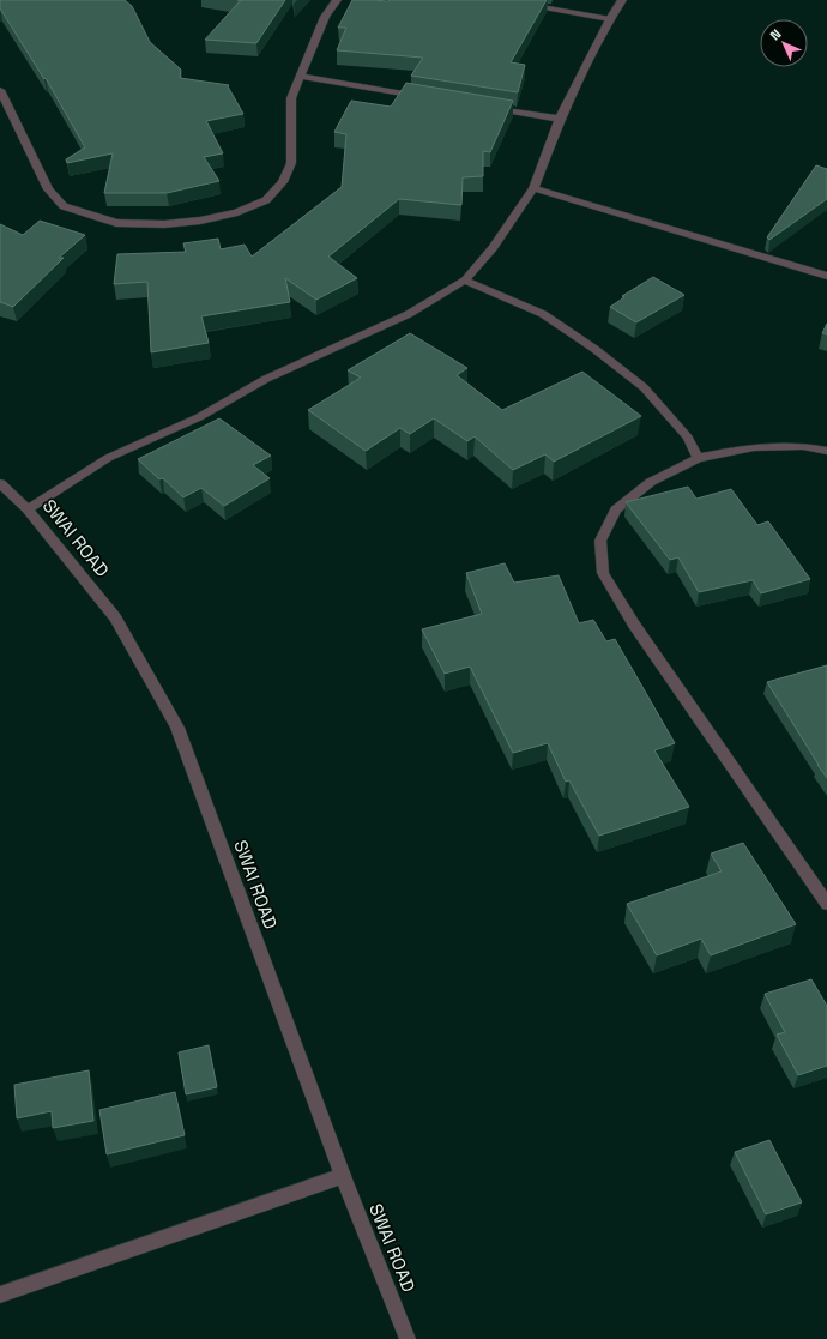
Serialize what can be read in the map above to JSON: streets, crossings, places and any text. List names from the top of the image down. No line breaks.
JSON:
{"streets":{"street":["SWAI ROAD"]},"north":"top left"}
